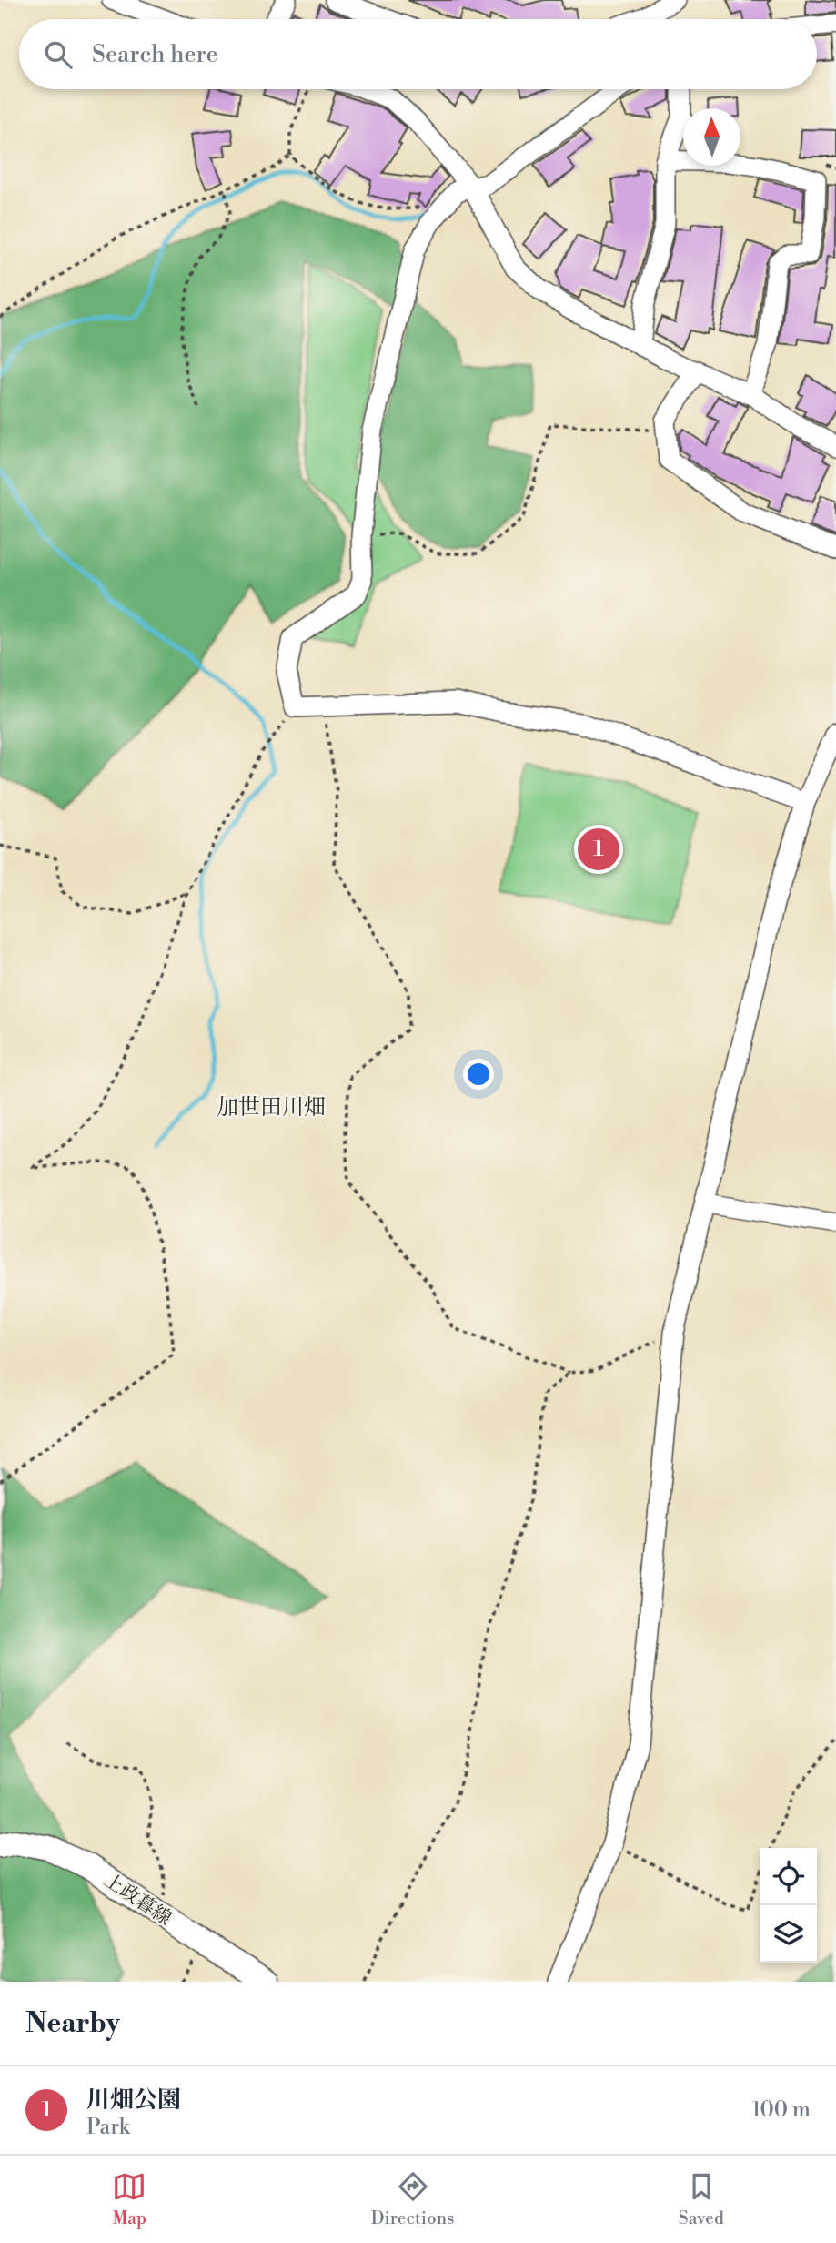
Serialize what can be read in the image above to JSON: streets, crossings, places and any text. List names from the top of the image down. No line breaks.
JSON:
{"streets":{"street":["上政暮線"]},"districts":["加世田川畑"],"north":"top","page":{"search":"Search here","pins":"1","heading":"Nearby","list":[{"mark":"1","name":"川畑公園","note":"Park","value":"100 m"}],"nav":["Map","Directions","Saved"]}}
